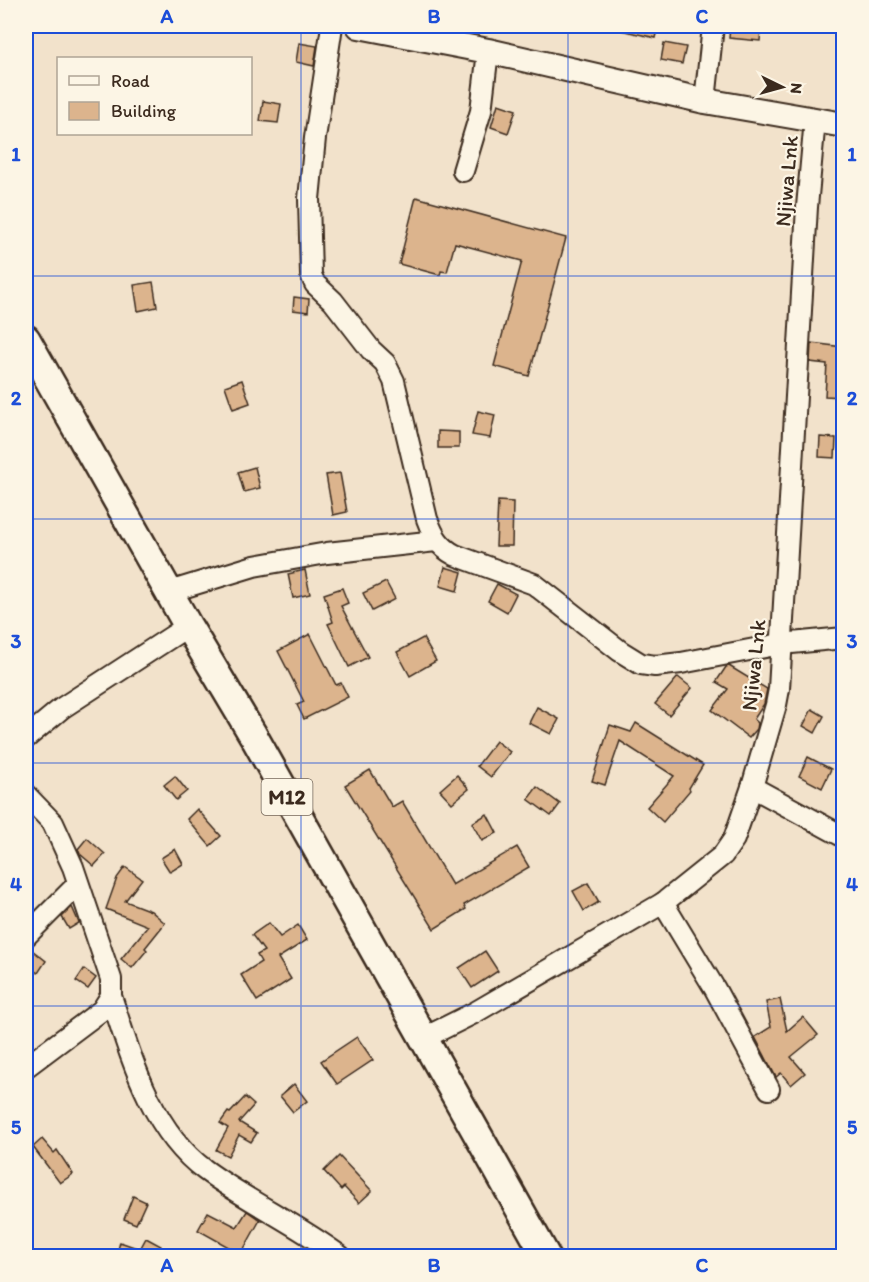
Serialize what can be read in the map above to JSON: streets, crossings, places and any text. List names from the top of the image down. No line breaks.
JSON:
{"streets":{"highway":["M12"],"street":["Njiwa Lnk"]},"crossings":[["Njiwa Lnk","M12"]],"legend":["Road","Building"],"north":"right","grid":{"columns":["A","B","C"],"rows":["1","2","3","4","5"]}}
